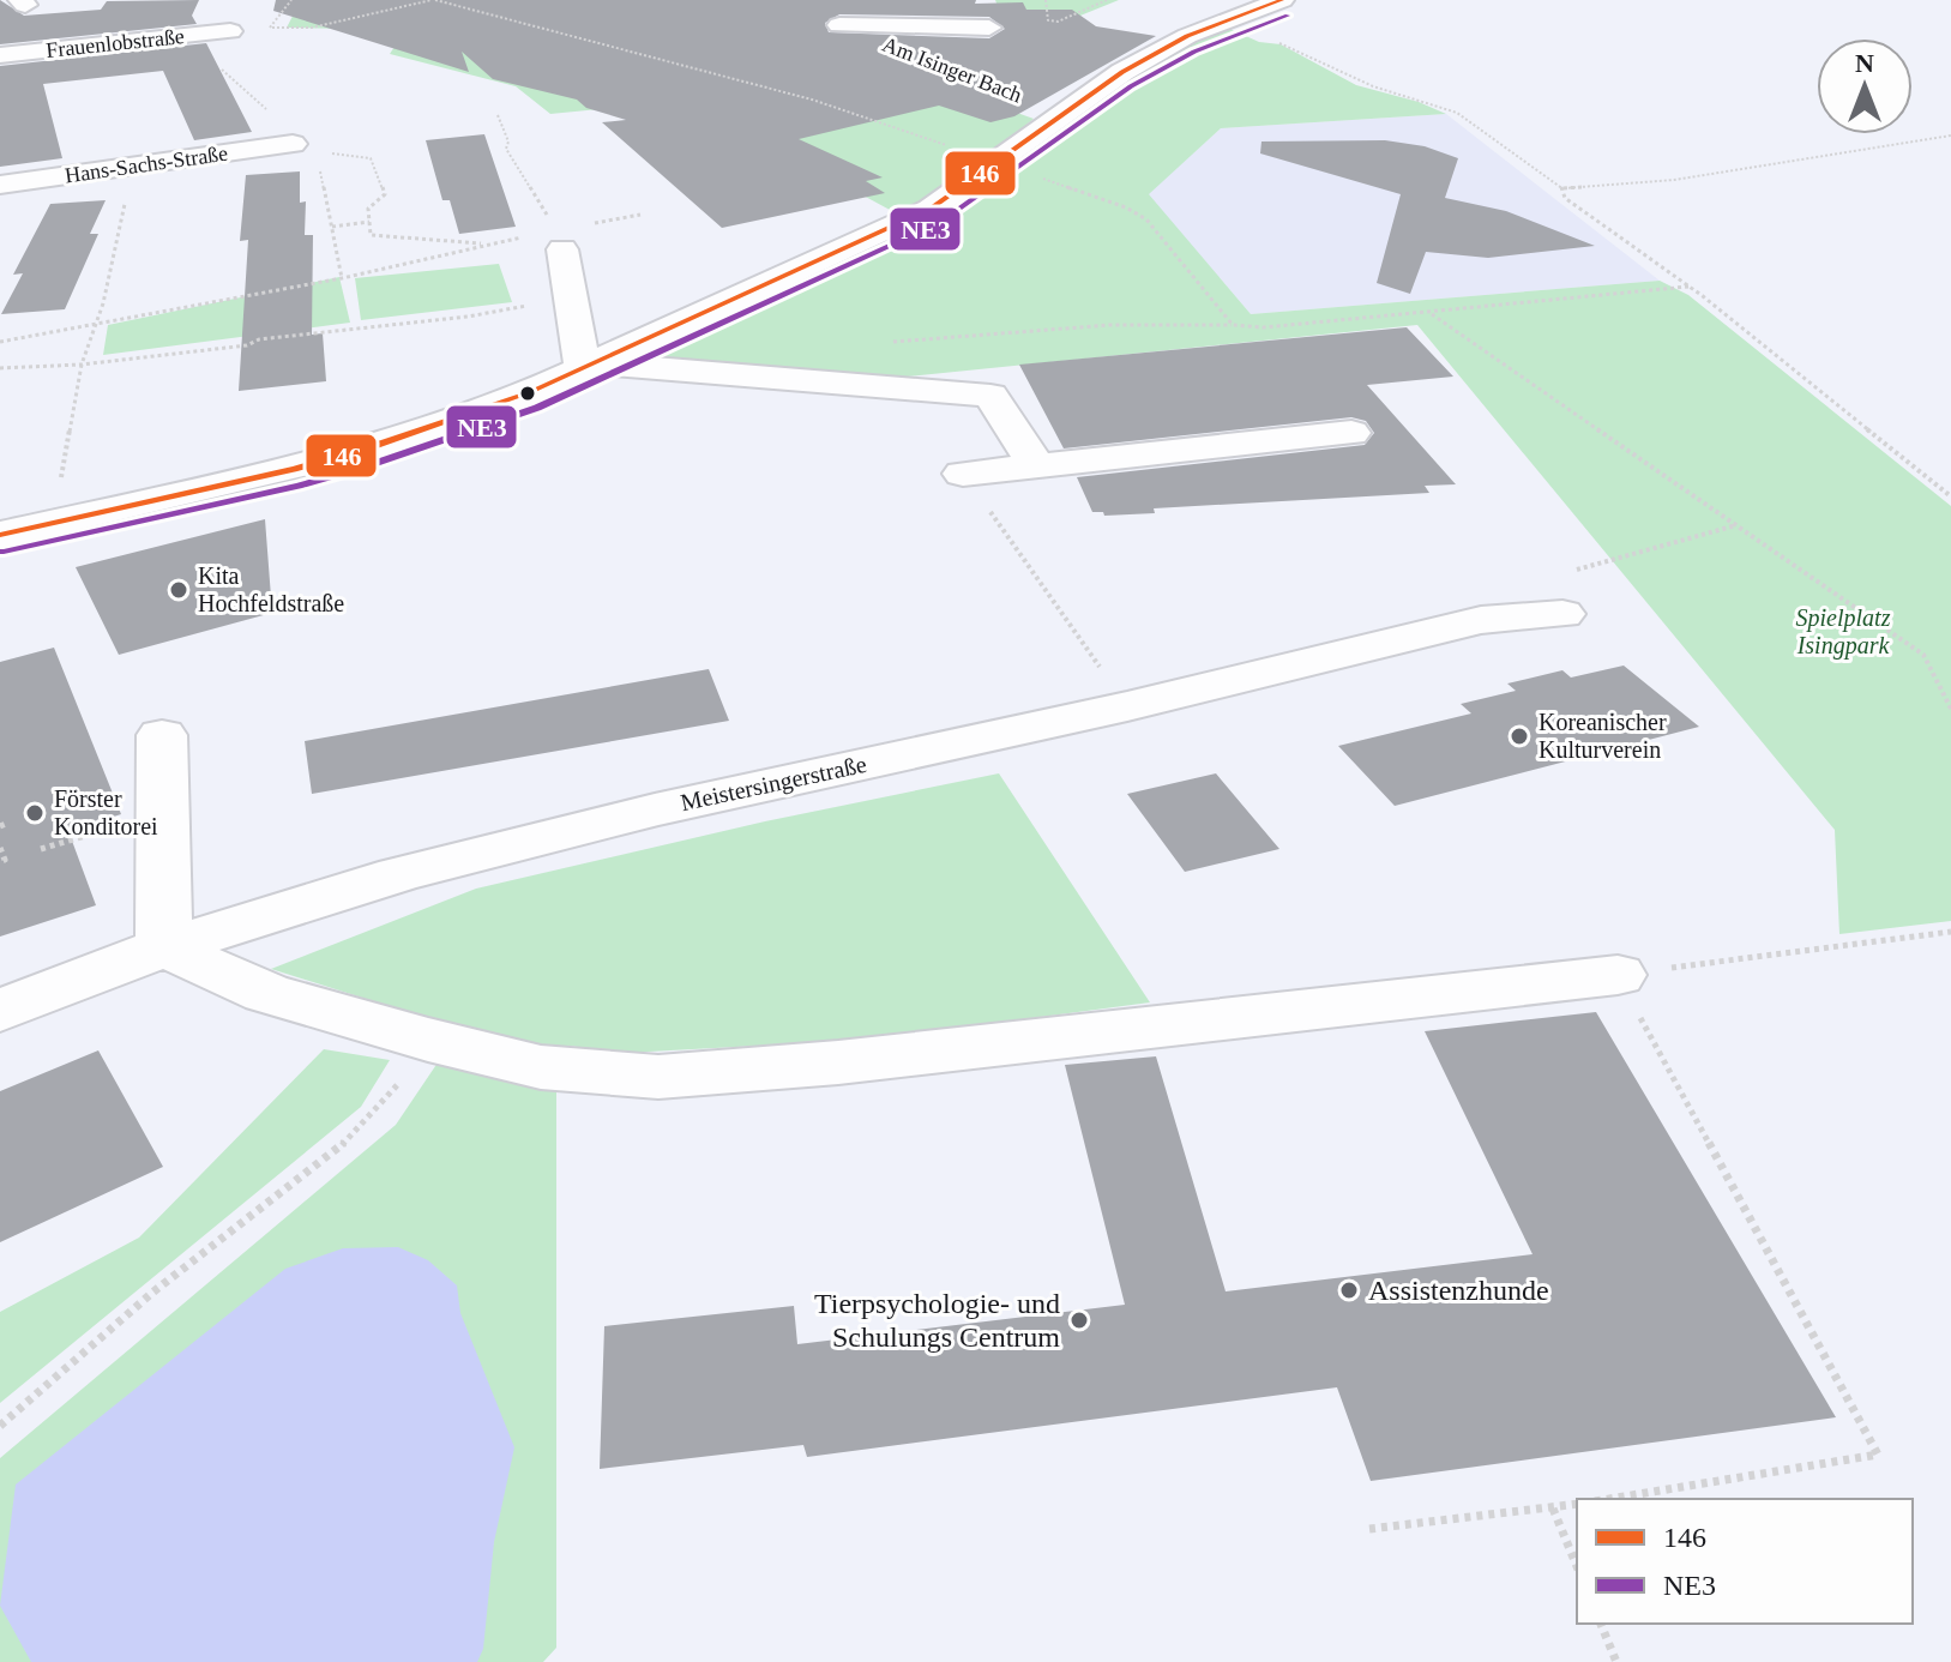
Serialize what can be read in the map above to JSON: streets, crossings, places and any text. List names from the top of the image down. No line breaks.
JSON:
{"streets":{"street":["Frauenlobstraße","Am Isinger Bach","Hans-Sachs-Straße","Meistersingerstraße"]},"parks":["Spielplatz Isingpark"],"places":["Kita Hochfeldstraße","Koreanischer Kulturverein","Förster Konditorei","Assistenzhunde","Tierpsychologie- und Schulungs Centrum"],"lines":["transit line 146","transit line NE3"],"legend":["146","NE3"],"north":"top"}
